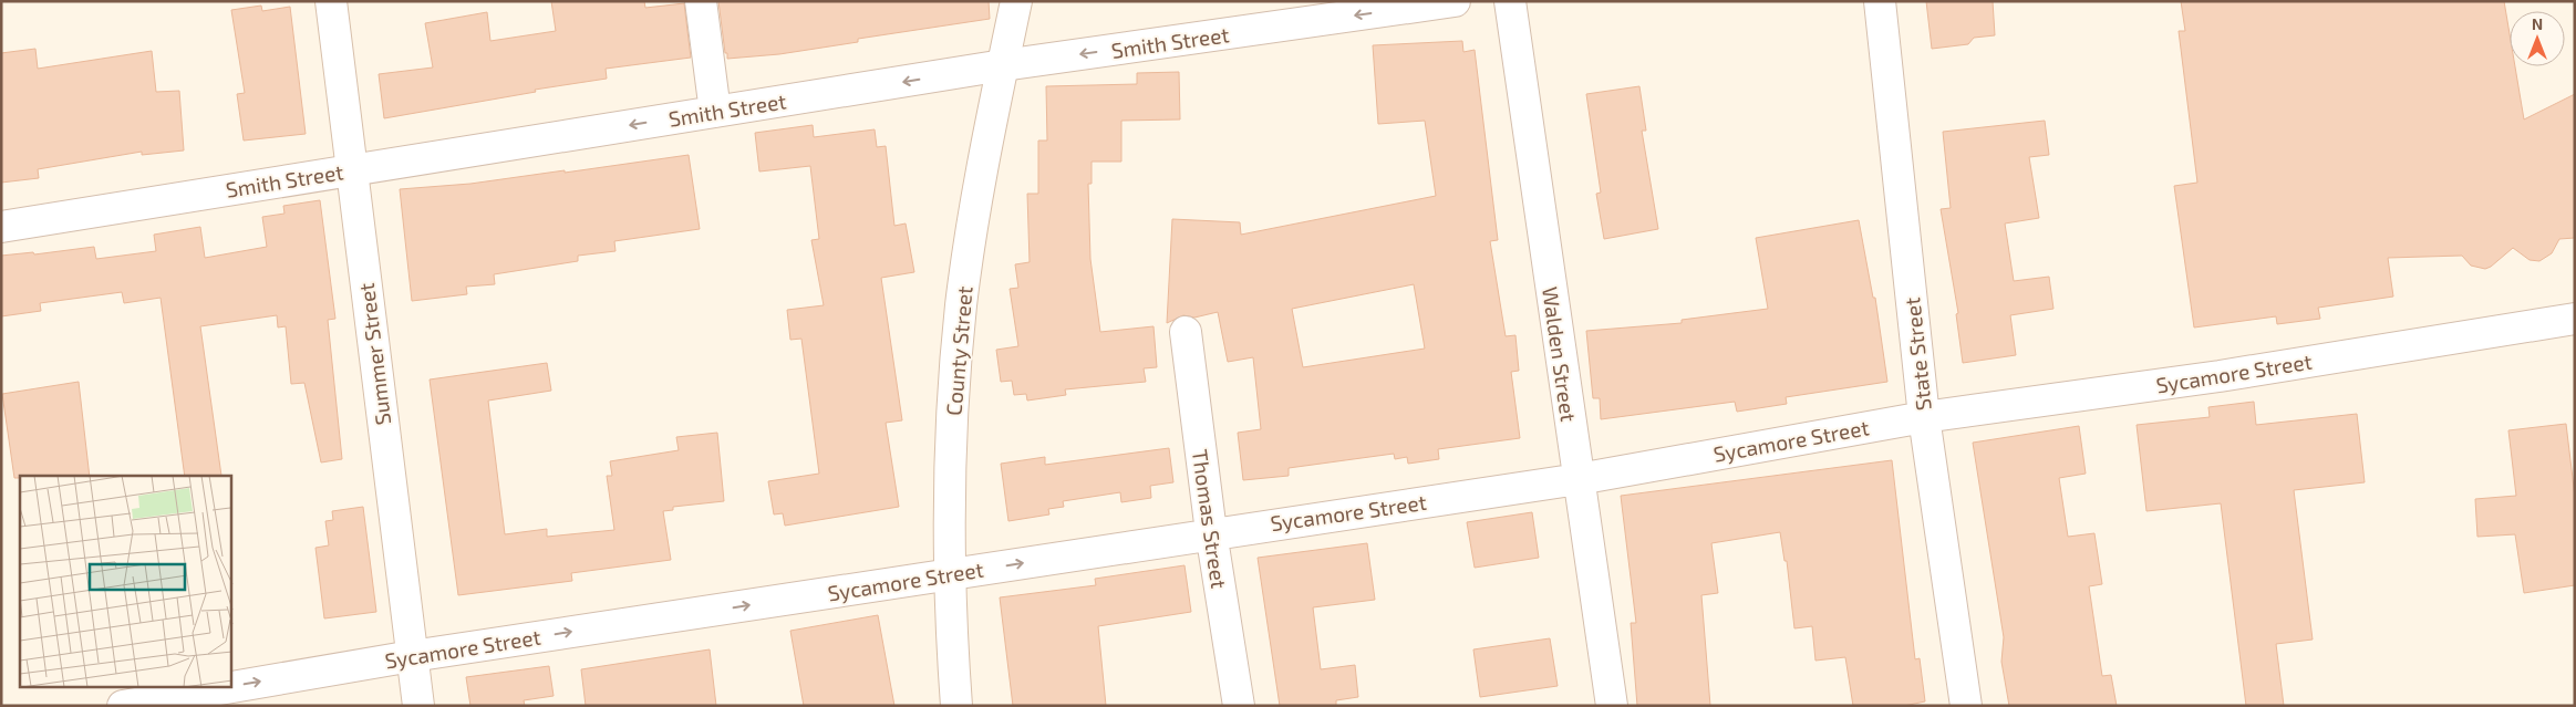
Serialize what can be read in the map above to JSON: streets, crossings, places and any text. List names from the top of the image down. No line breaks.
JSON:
{"streets":{"street":["Smith Street","County Street","Summer Street","Walden Street","State Street","Sycamore Street","Thomas Street"]},"crossings":[["Smith Street","County Street"],["Smith Street","Summer Street"],["County Street","Sycamore Street"],["Summer Street","Sycamore Street"],["Walden Street","Sycamore Street"],["State Street","Sycamore Street"],["Sycamore Street","Thomas Street"]],"one_way":["Smith Street","Sycamore Street"],"north":"top"}
